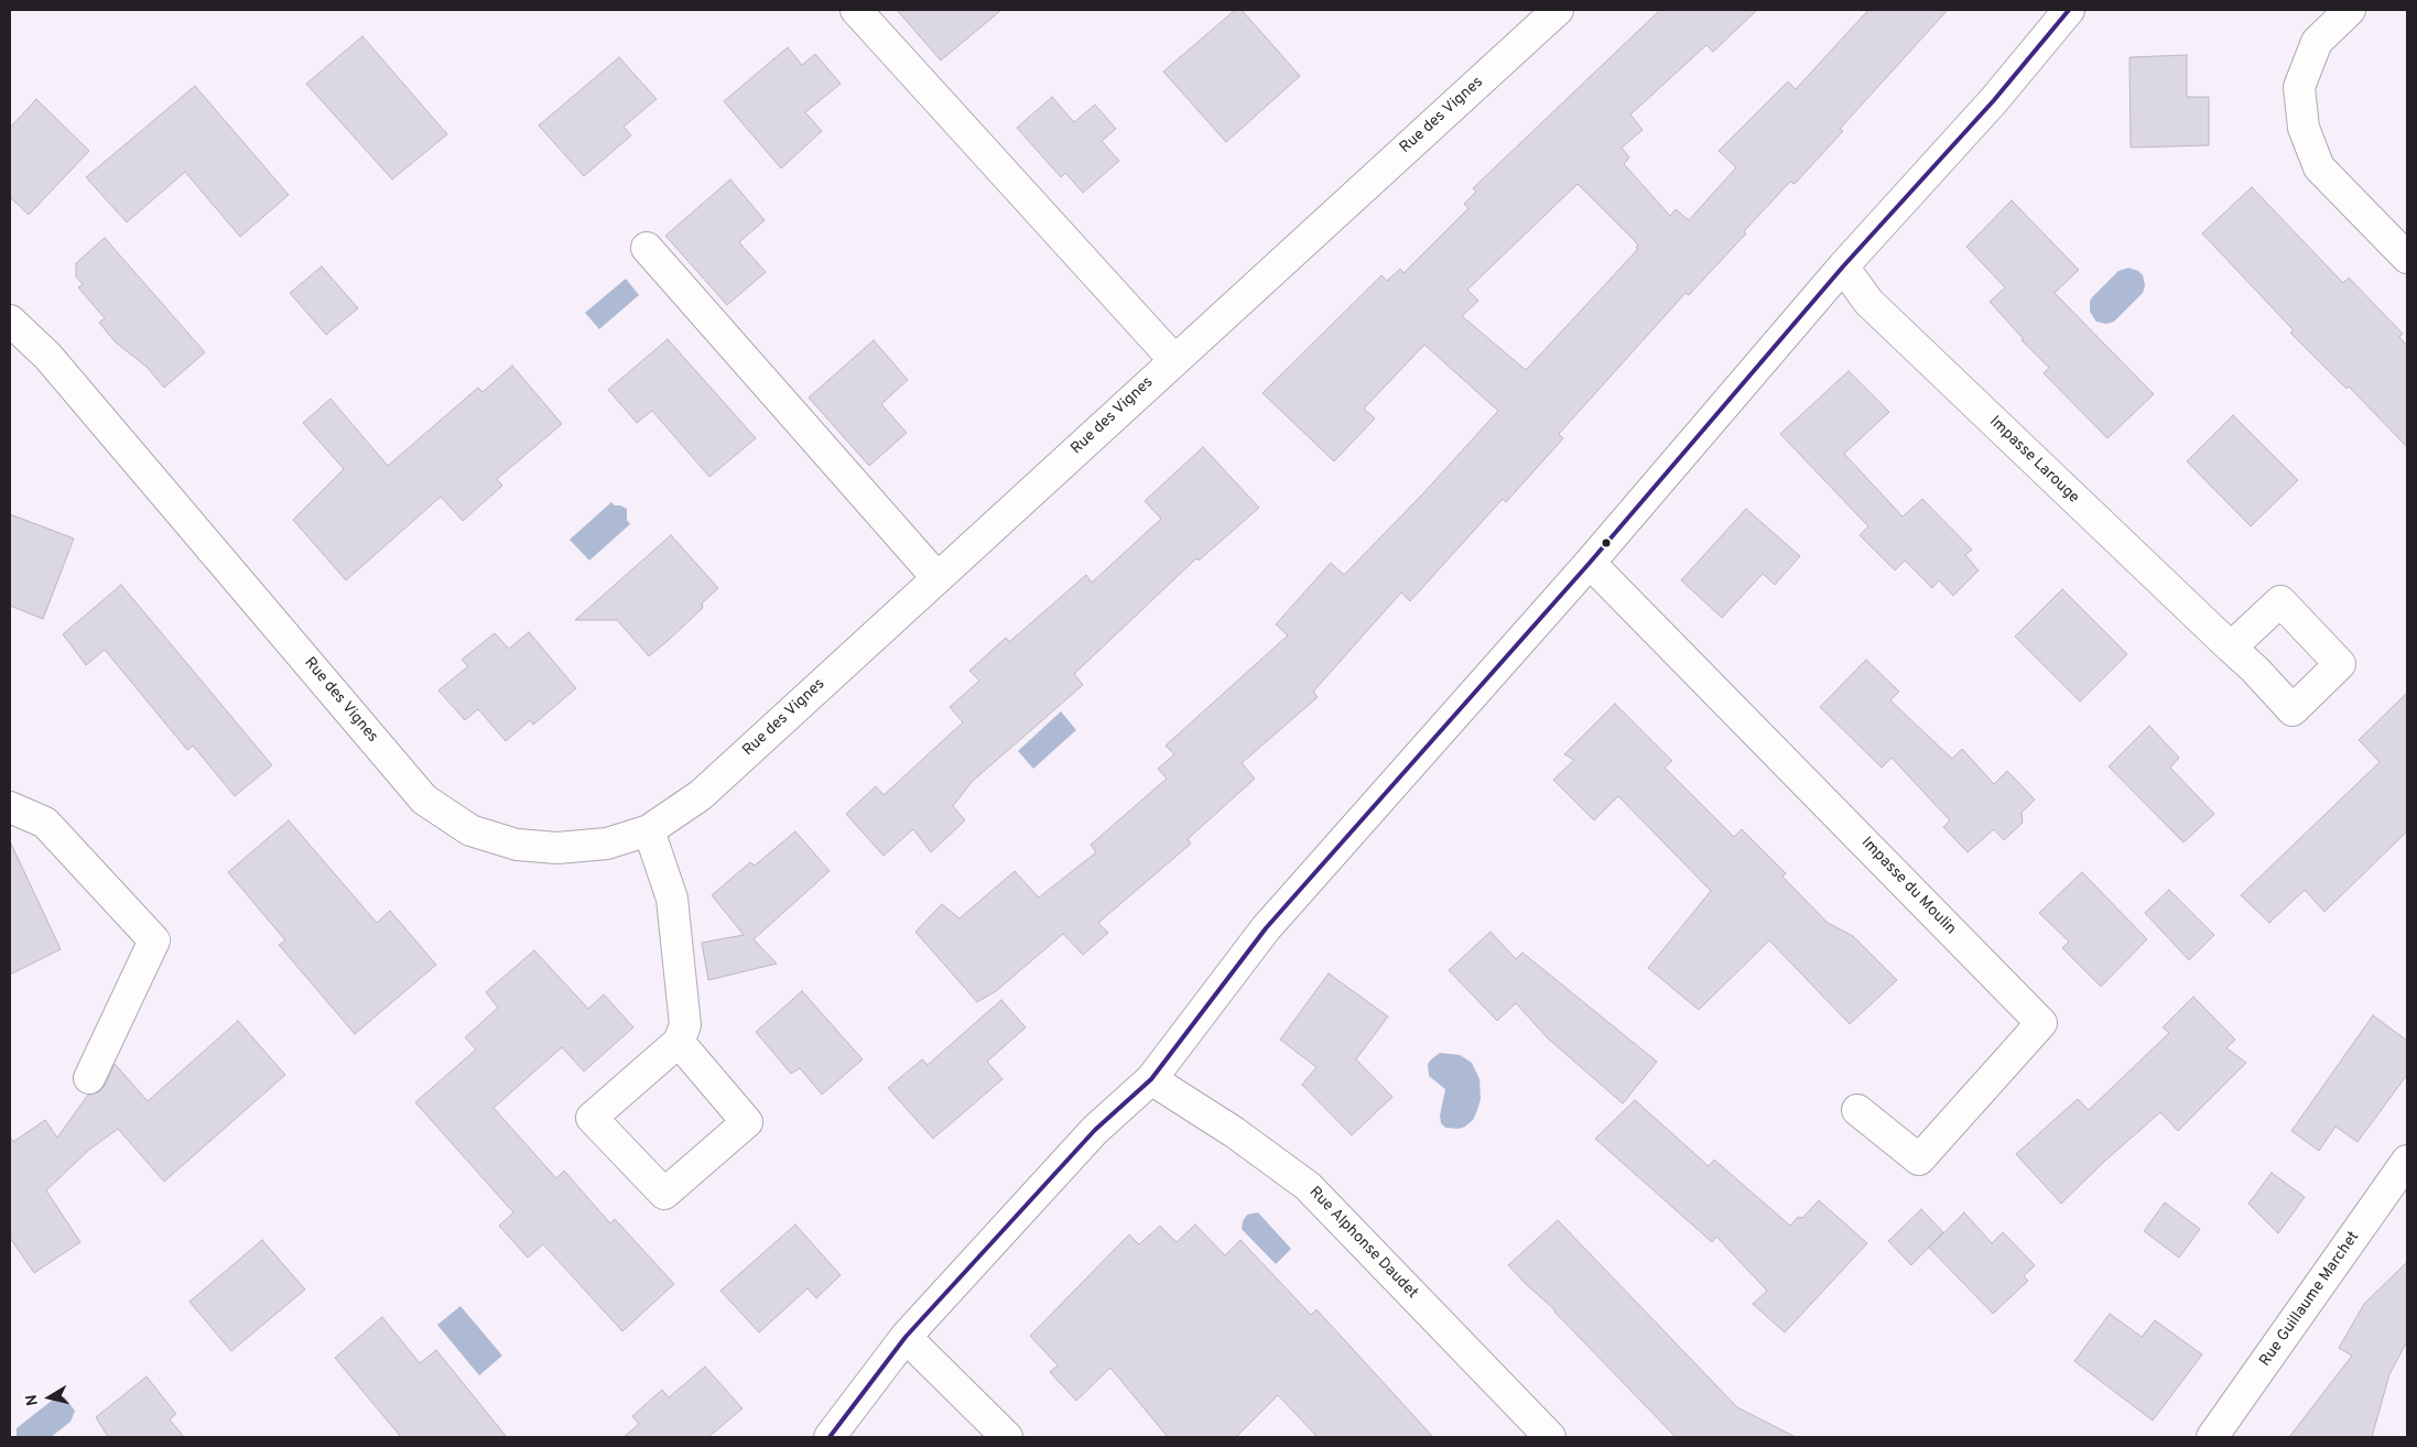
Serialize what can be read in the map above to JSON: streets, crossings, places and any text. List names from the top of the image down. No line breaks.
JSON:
{"streets":{"street":["Rue des Vignes","Impasse Larouge","Impasse du Moulin","Rue Alphonse Daudet","Rue Guillaume Marchet"]},"north":"left"}
